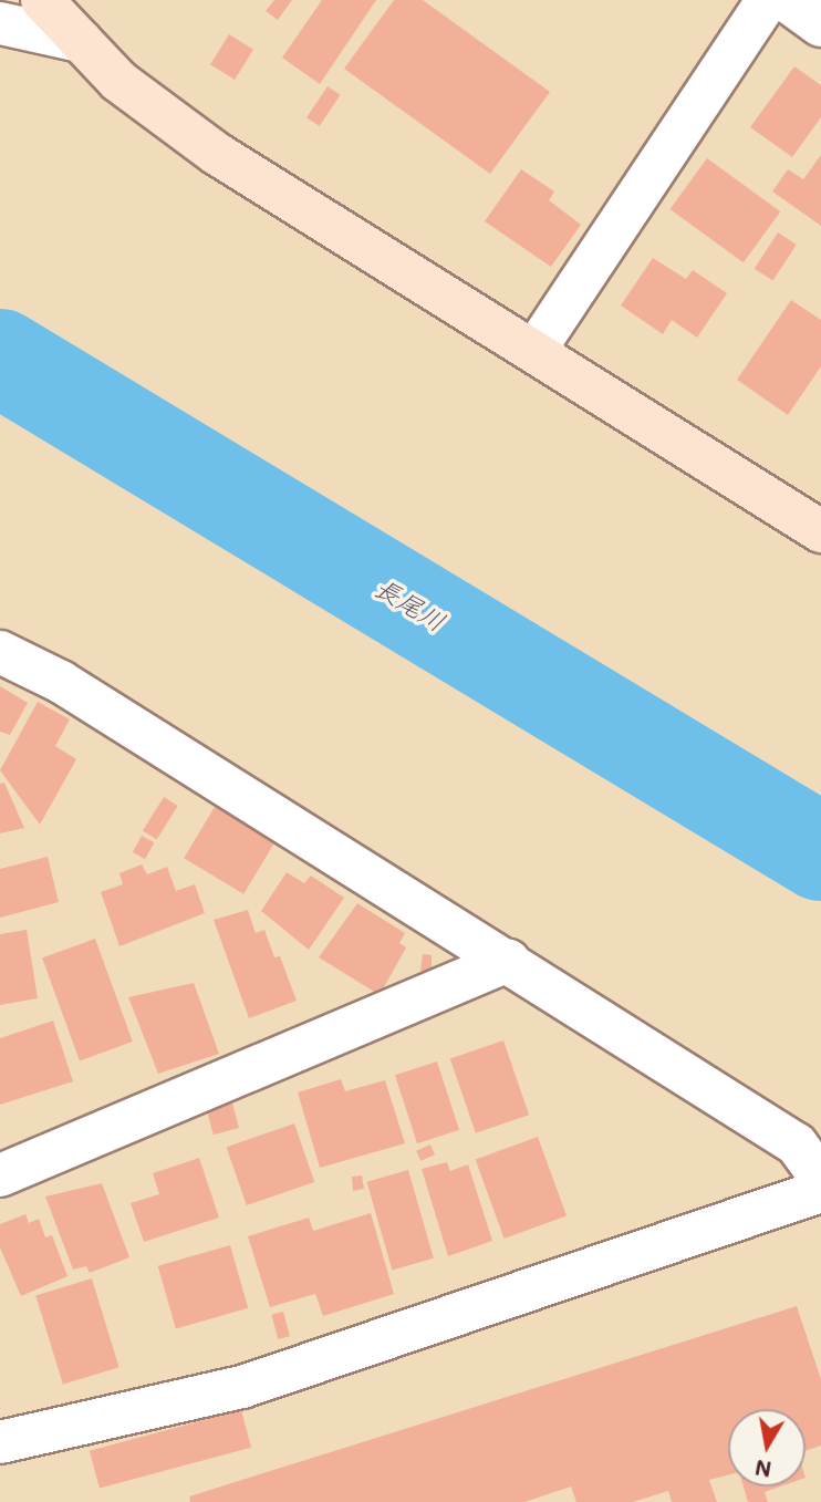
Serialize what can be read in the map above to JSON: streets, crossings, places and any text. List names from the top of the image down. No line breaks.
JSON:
{"water":["長尾川"],"north":"bottom"}
